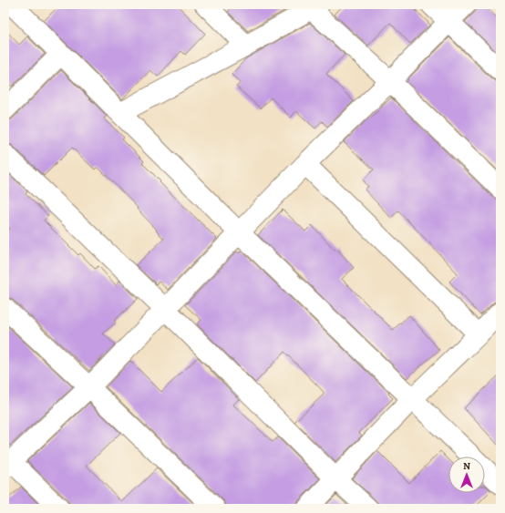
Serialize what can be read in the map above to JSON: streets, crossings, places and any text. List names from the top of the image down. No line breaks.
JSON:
{"north":"top"}
